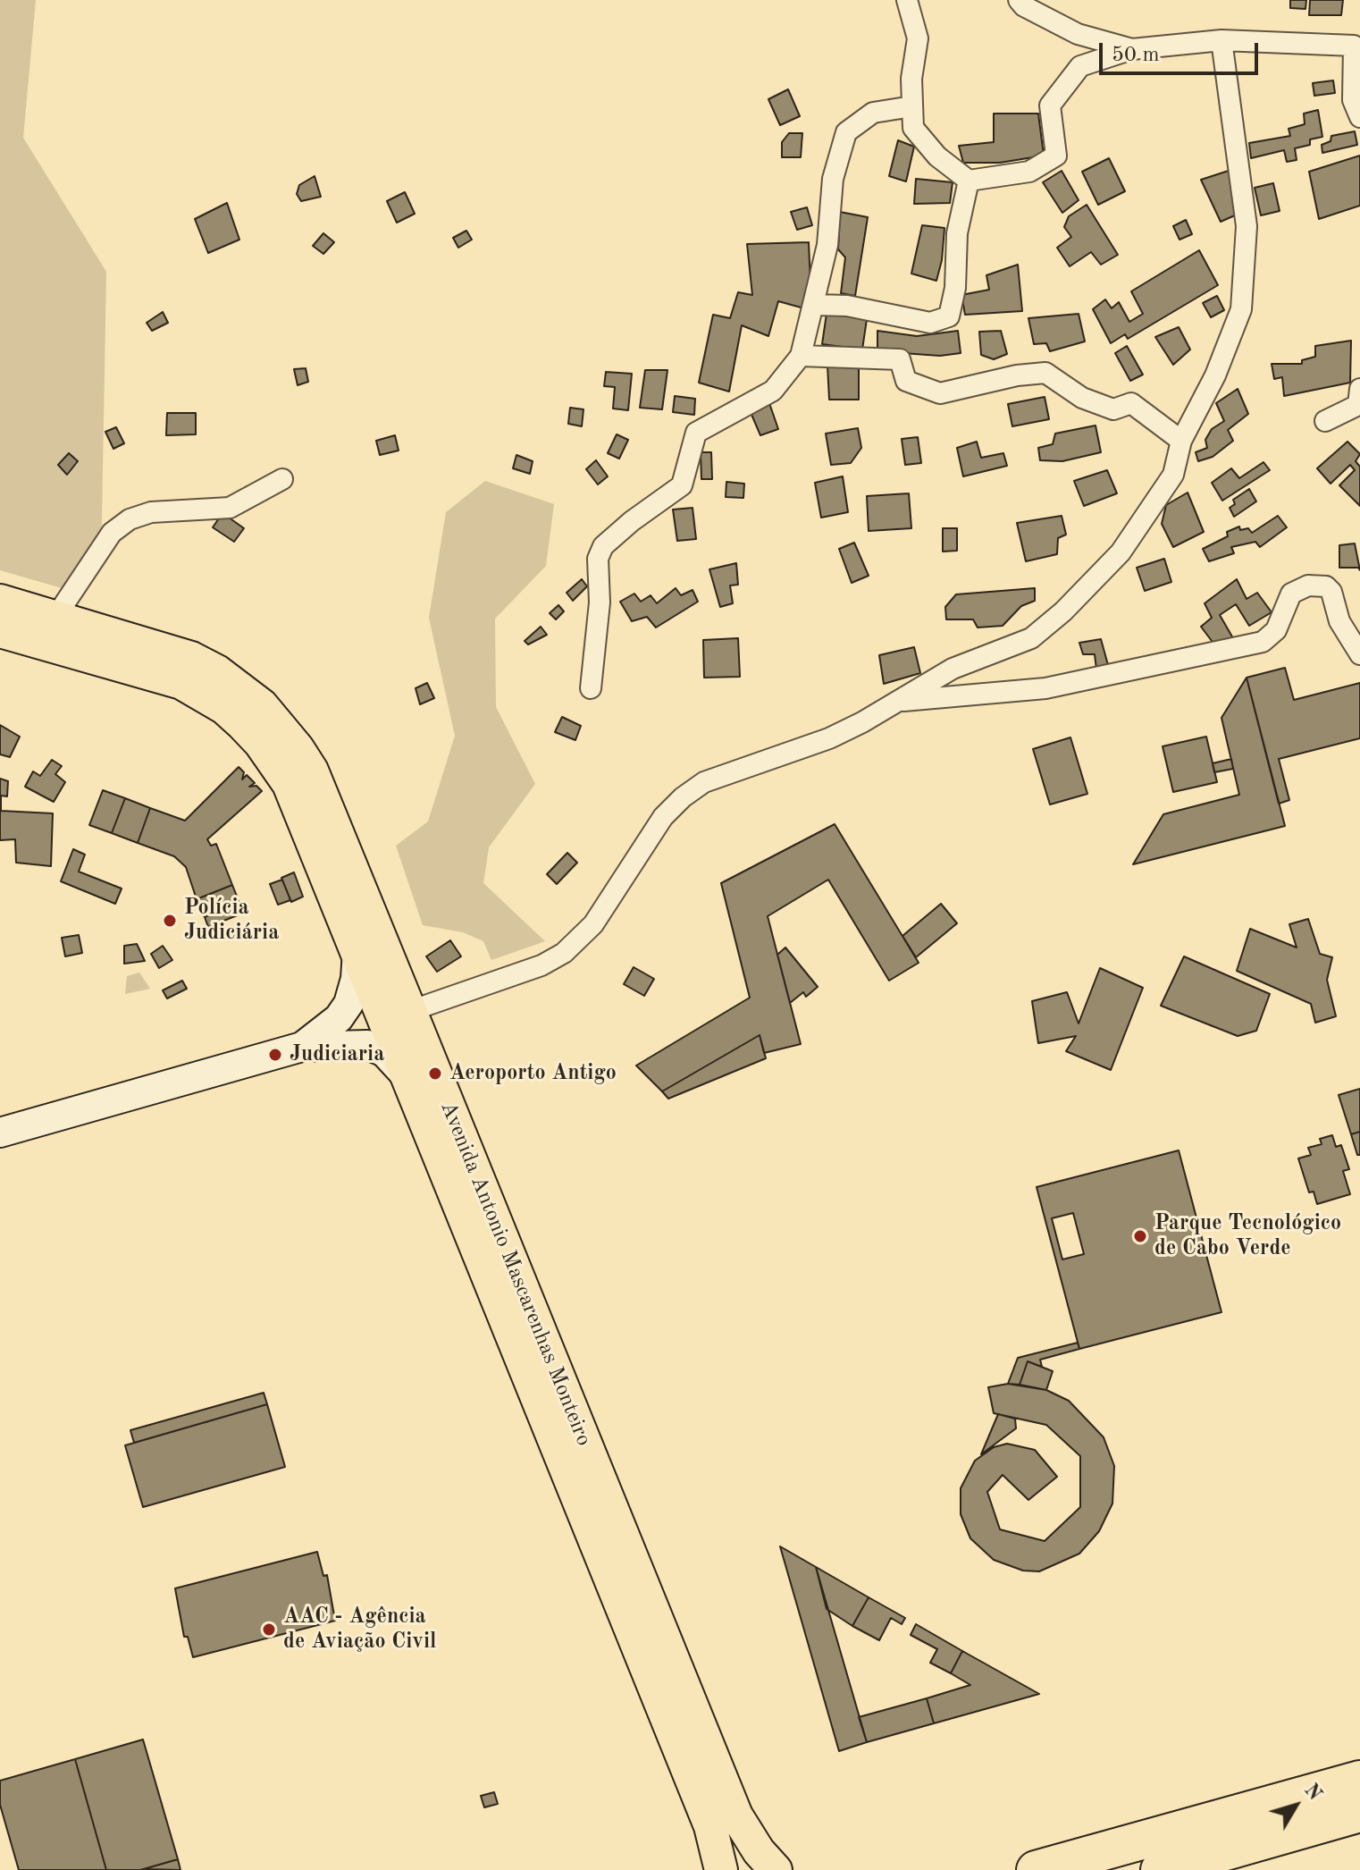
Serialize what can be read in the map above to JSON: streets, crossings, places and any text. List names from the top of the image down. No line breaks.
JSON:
{"streets":{"main road":["Avenida Antonio Mascarenhas Monteiro"]},"places":["Polícia Judiciária","Judiciaria","Aeroporto Antigo","Parque Tecnológico de Cabo Verde","AAC - Agência de Aviação Civil"],"scale_bar":"50 m","north":"top right"}
